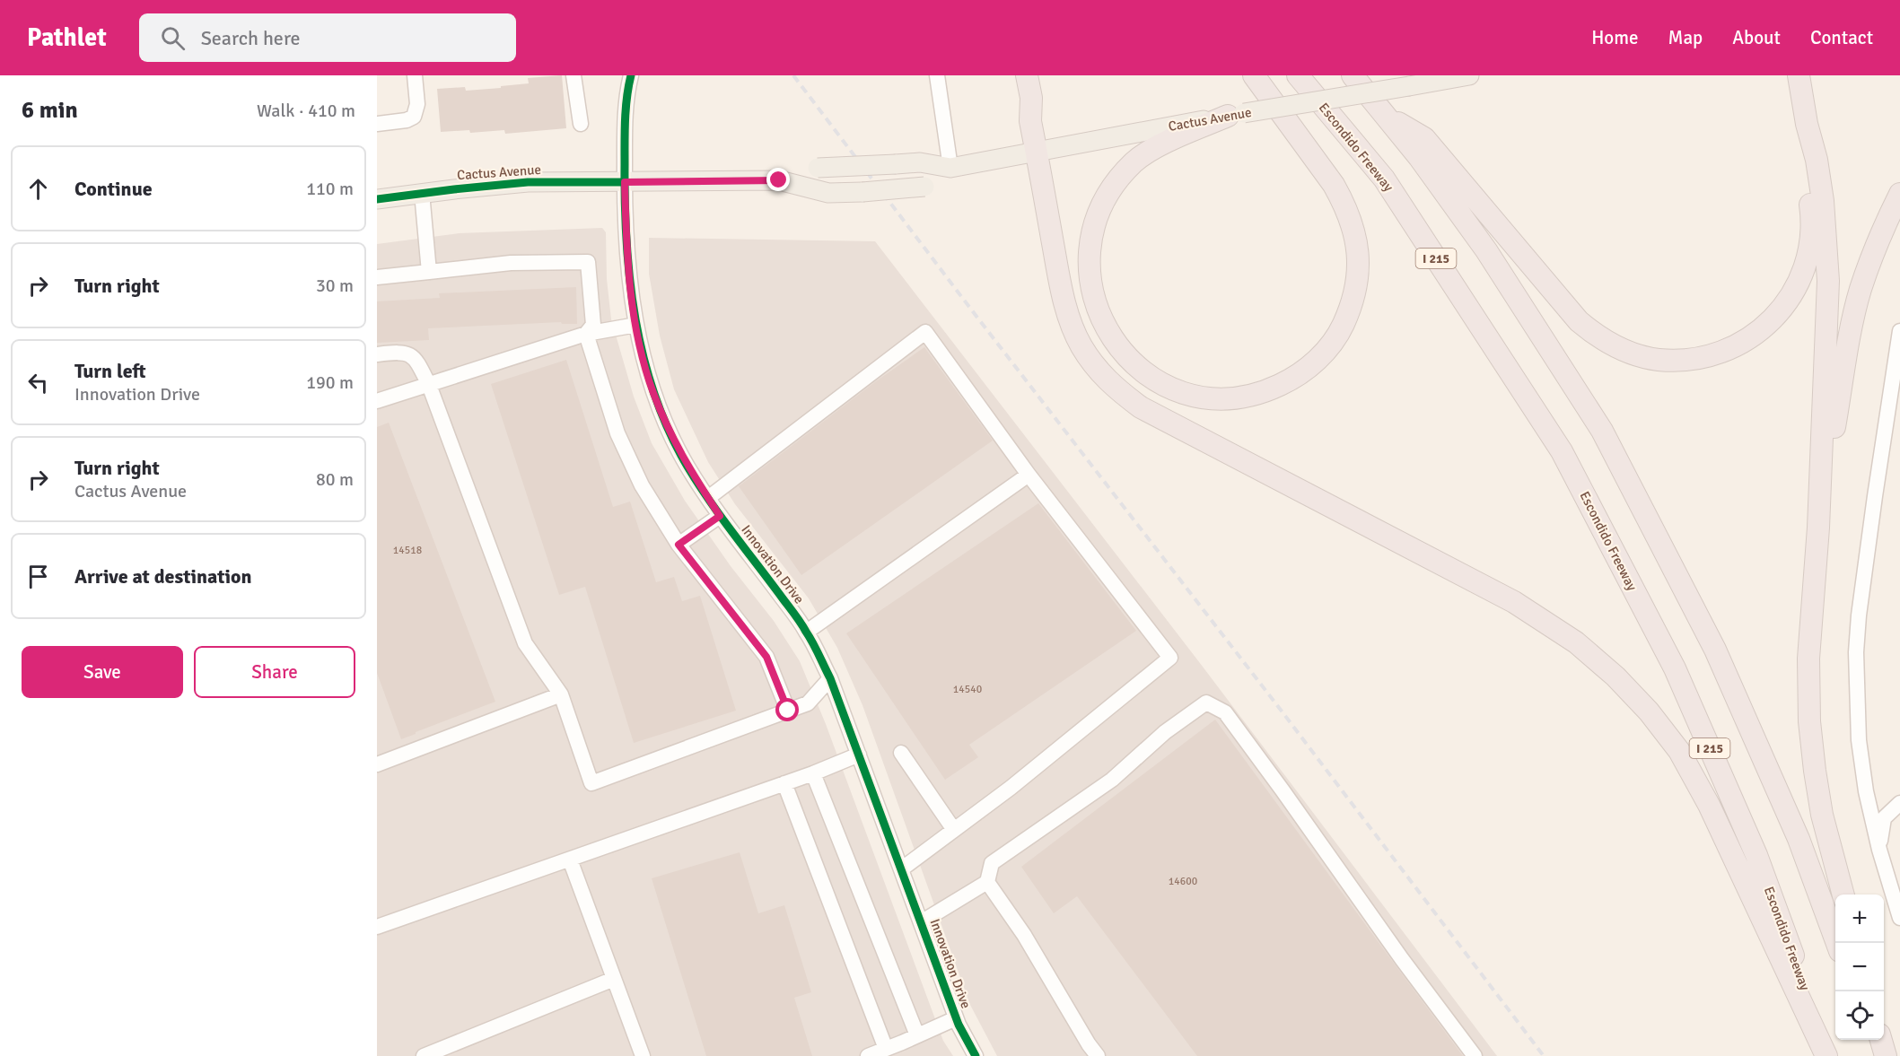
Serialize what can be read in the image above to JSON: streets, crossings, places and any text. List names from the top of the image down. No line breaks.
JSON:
{"streets":{"highway":["Escondido Freeway","I 215"],"main road":["Cactus Avenue"],"street":["Innovation Drive"]},"crossings":[["Cactus Avenue","Innovation Drive"]],"house_numbers":["14518","14540","14600"],"page":{"header":"Pathlet","search":"Search here","nav":["Home","Map","About","Contact"],"heading":["6 min","Walk · 410 m"],"list":[["Continue","110 m"],["Turn right","30 m"],["Turn left","Innovation Drive","190 m"],["Turn right","Cactus Avenue","80 m"],"Arrive at destination"],"buttons":["Save","Share"],"map_buttons":["+","−"]}}
